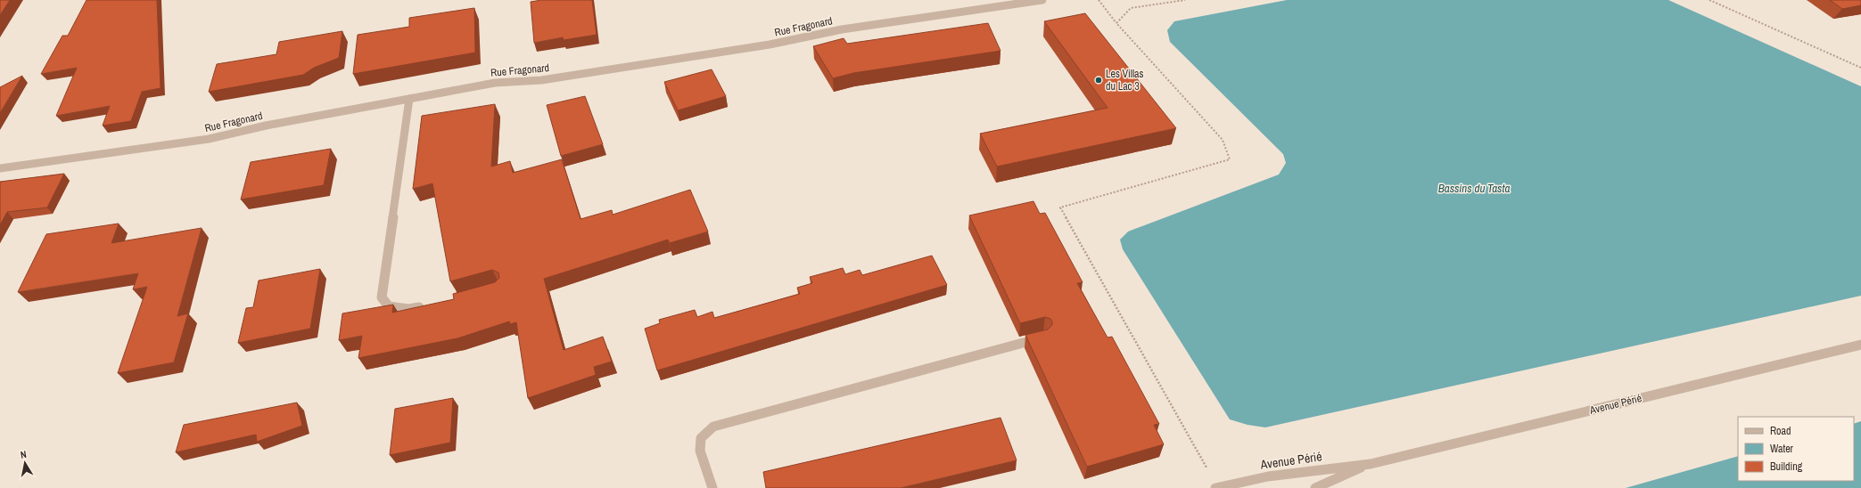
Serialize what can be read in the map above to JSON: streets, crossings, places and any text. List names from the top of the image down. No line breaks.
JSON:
{"streets":{"street":["Rue Fragonard","Avenue Périé"]},"water":["Bassins du Tasta"],"places":["Les Villas du Lac 3"],"legend":["Road","Water","Building"],"north":"top"}
